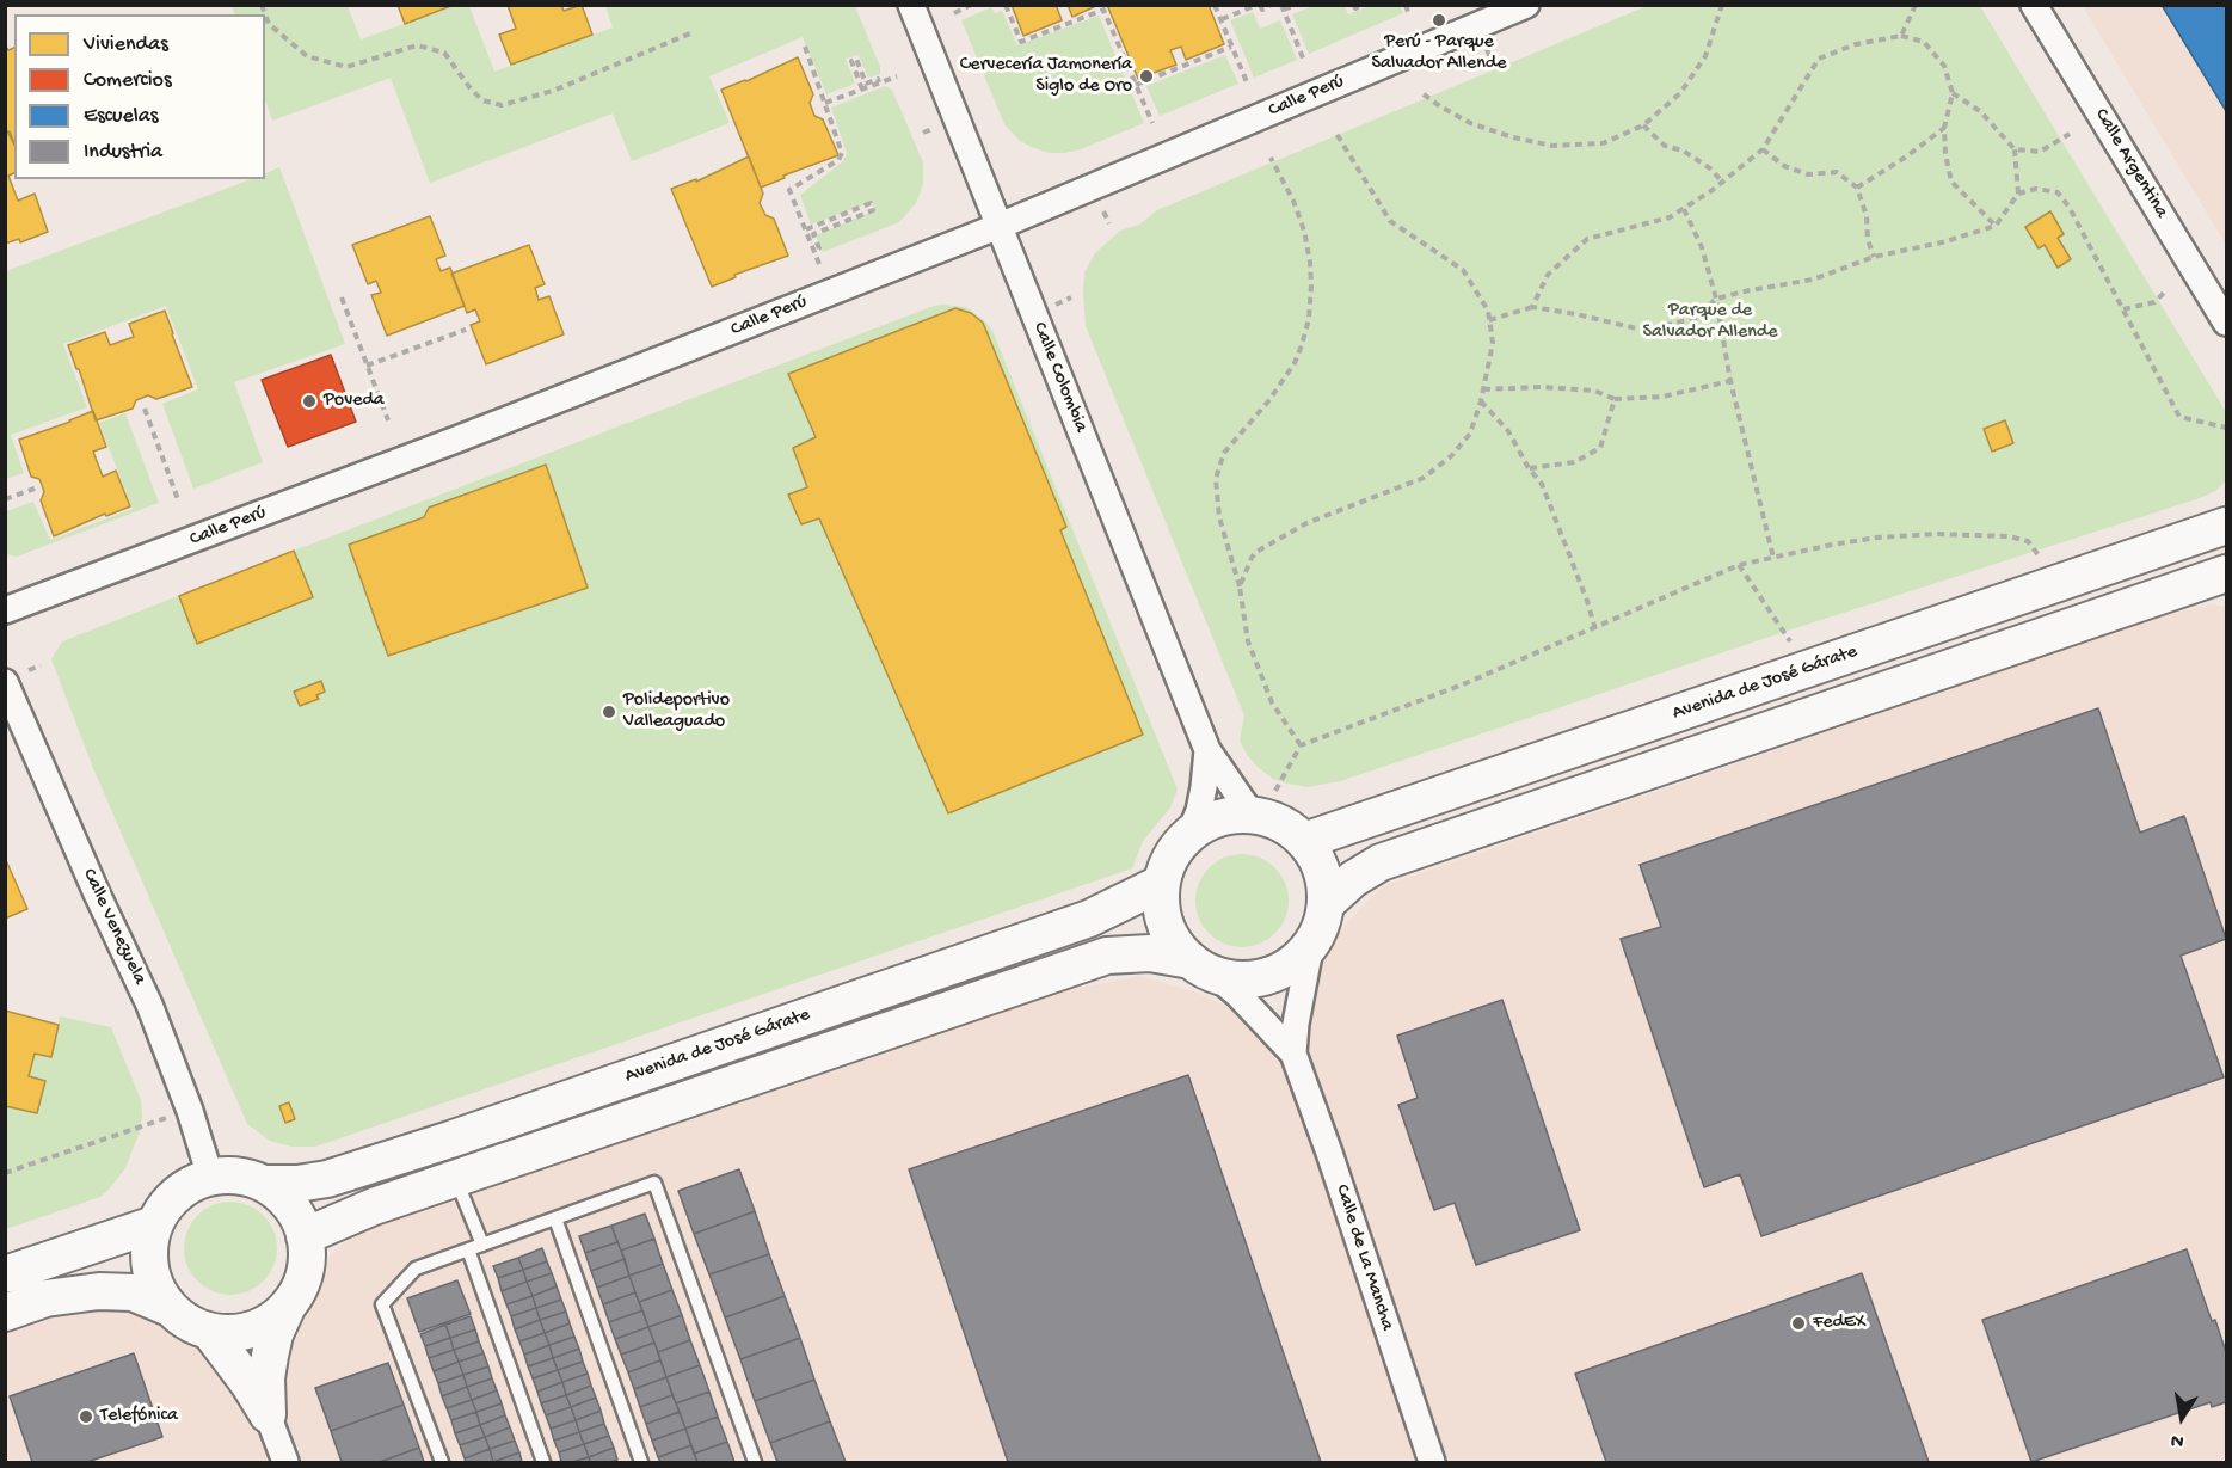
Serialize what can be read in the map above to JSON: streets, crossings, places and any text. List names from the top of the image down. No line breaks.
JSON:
{"streets":{"main road":["Avenida de José Gárate"],"street":["Calle Perú","Calle Argentina","Calle Colombia","Calle Venezuela","Calle de La Mancha"]},"crossings":[["Calle Perú","Calle Colombia"],["Calle Colombia","Avenida de José Gárate"],["Calle Colombia","Calle de La Mancha"],["Avenida de José Gárate","Calle Venezuela"],["Avenida de José Gárate","Calle de La Mancha"]],"parks":["Parque de Salvador Allende"],"places":["Perú - Parque Salvador Allende","Cervecería Jamonería Siglo de Oro","Poveda","Polideportivo Valleaguado","FedEX","Telefónica"],"legend":["Viviendas","Comercios","Escuelas","Industria"],"north":"bottom"}
